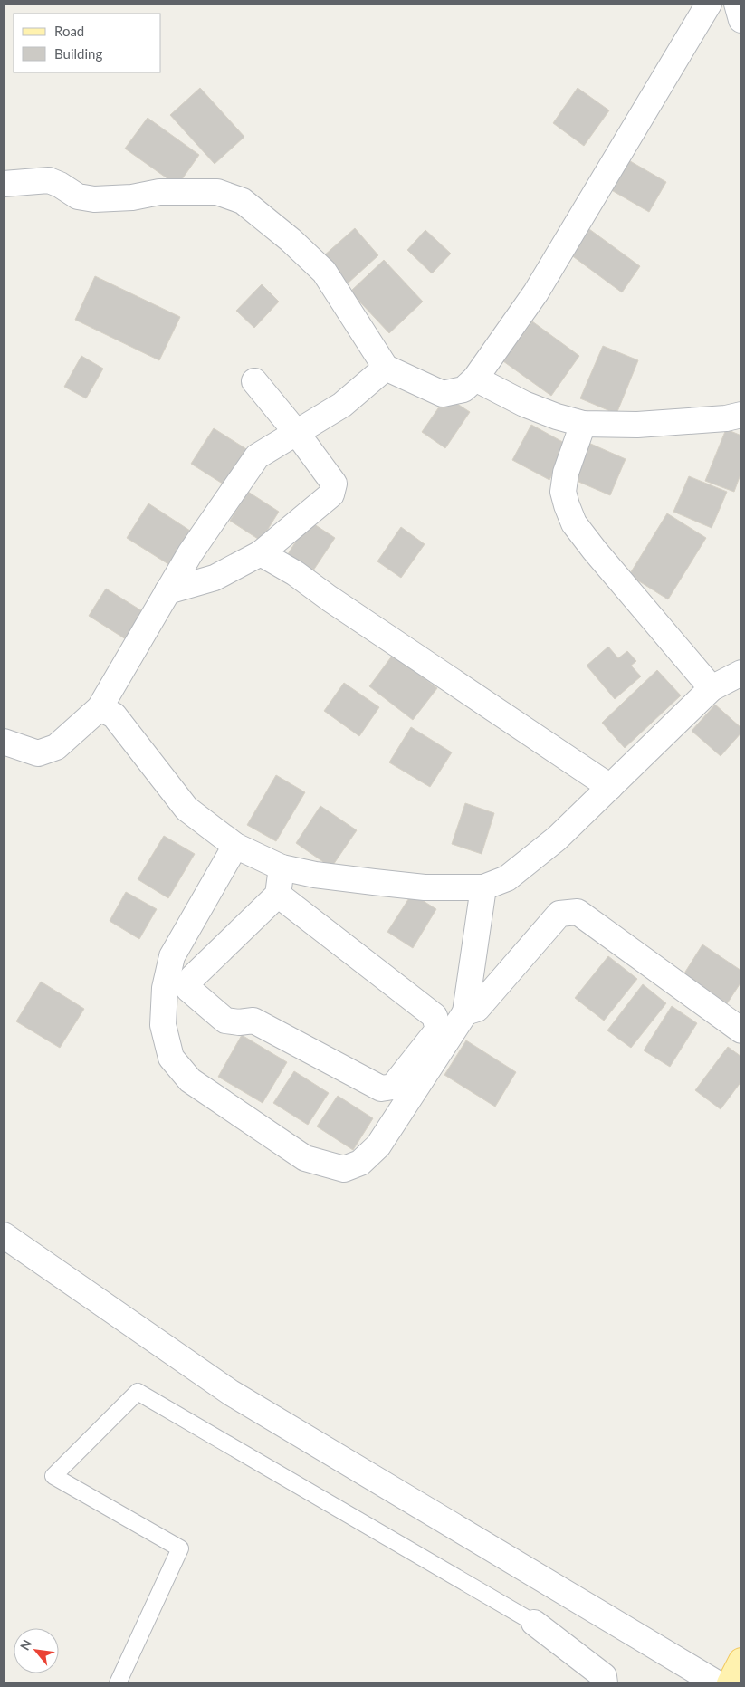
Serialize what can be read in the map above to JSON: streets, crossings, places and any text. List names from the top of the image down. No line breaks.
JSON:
{"legend":["Road","Building"],"north":"top left"}
